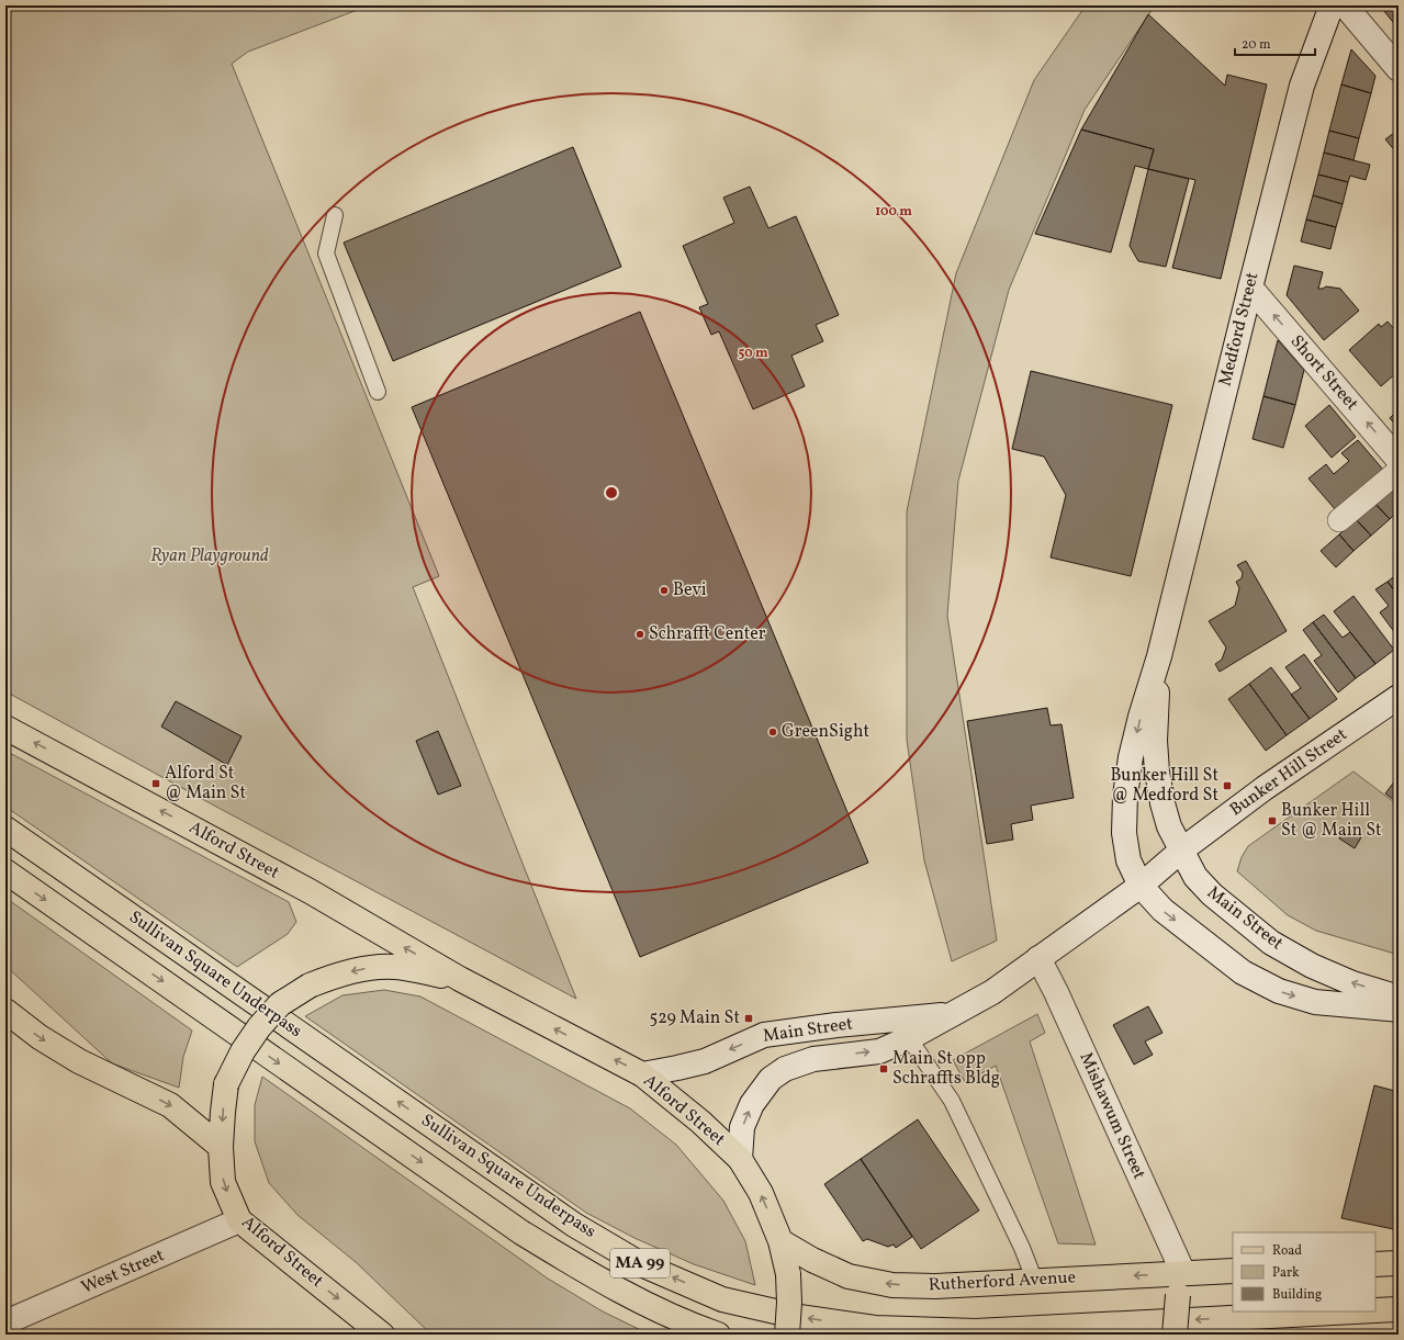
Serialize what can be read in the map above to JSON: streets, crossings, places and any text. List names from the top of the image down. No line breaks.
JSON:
{"streets":{"main road":["Medford Street","Short Street","Bunker Hill Street","Alford Street","Main Street","Sullivan Square Underpass","Mishawum Street","MA 99","West Street","Rutherford Avenue"]},"crossings":[["Medford Street","Short Street"],["Medford Street","Bunker Hill Street"],["Medford Street","Main Street"],["Bunker Hill Street","Main Street"],["Alford Street","Main Street"],["Alford Street","West Street"],["Alford Street","Rutherford Avenue"],["Main Street","Mishawum Street"],["Mishawum Street","Rutherford Avenue"]],"one_way":["Short Street","Rutherford Avenue"],"parks":["Ryan Playground"],"places":{"other":["Bevi","Schrafft Center","GreenSight"],"transit":["Alford St @ Main St","Bunker Hill St @ Medford St","Bunker Hill St @ Main St","529 Main St","Main St opp Schraffts Bldg"]},"legend":["Road","Park","Building"],"scale_bar":"20 m","rings":["100 m","50 m"]}
